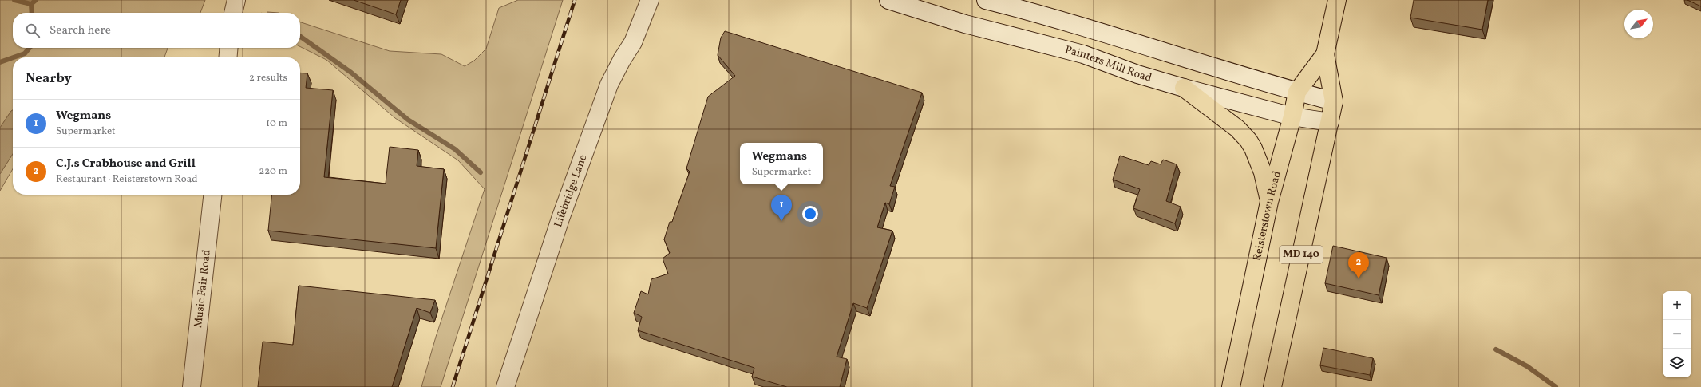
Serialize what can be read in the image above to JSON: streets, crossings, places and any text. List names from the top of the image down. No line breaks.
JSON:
{"streets":{"main road":["Painters Mill Road","Lifebridge Lane","Reisterstown Road","MD 140","Music Fair Road"]},"crossings":[["Painters Mill Road","Reisterstown Road"]],"north":"top right","page":{"search":"Search here","heading":["Nearby","2 results"],"list":[{"mark":"1","name":"Wegmans","note":"Supermarket","value":"10 m"},{"mark":"2","name":"C.J.s Crabhouse and Grill","note":"Restaurant · Reisterstown Road","value":"220 m"}],"popup":["Wegmans","Supermarket"],"pins":["1","2"],"map_buttons":["+","−"]}}
